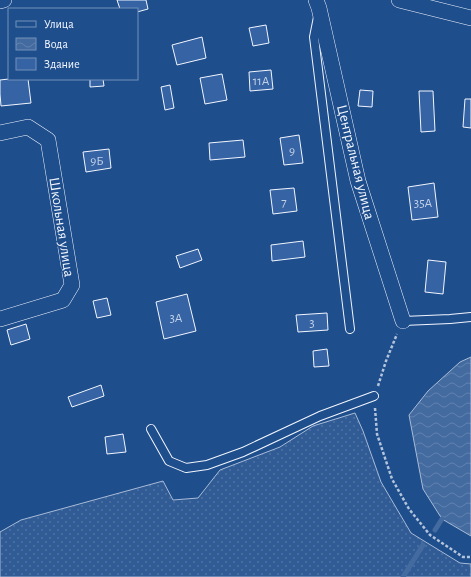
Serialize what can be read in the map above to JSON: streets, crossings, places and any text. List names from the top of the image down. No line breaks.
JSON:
{"streets":{"street":["Центральная улица","Школьная улица"]},"house_numbers":["11А","9","9Б","7","35А","3А","3"],"legend":["Улица","Вода","Здание"]}
